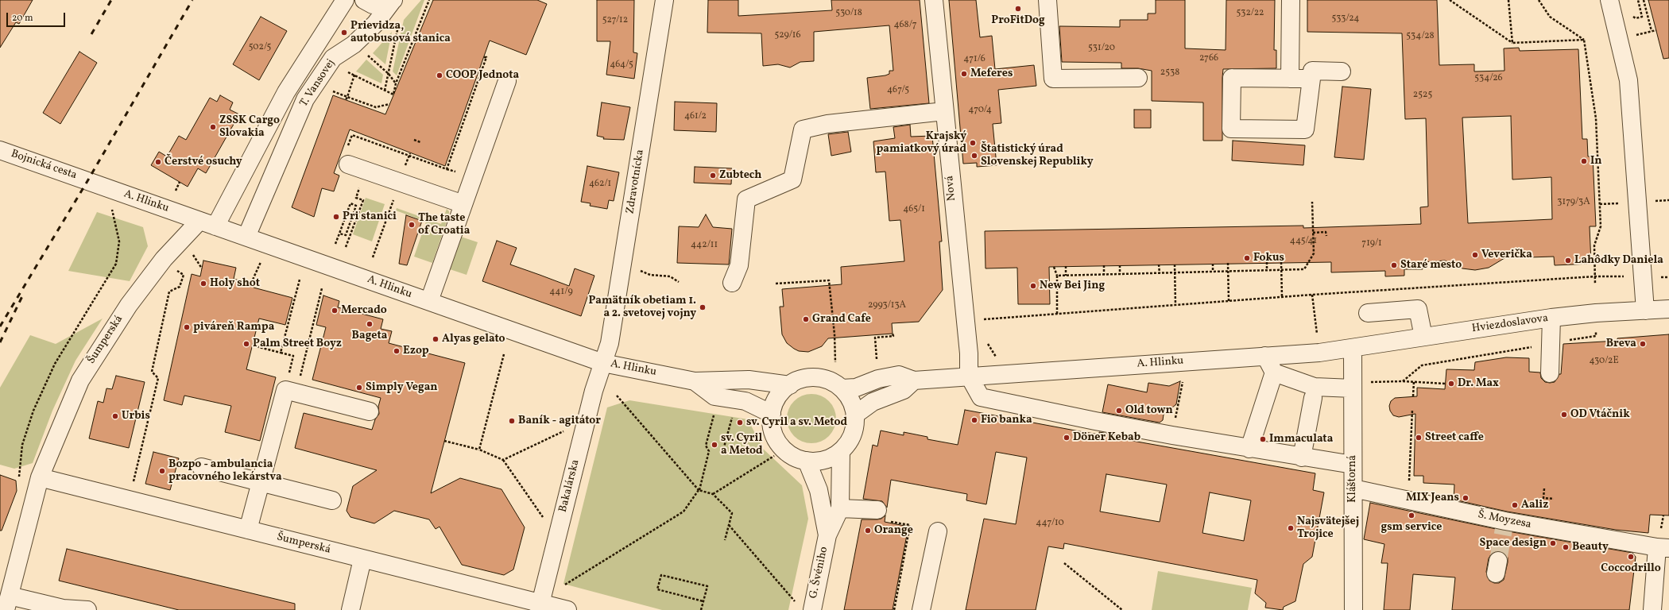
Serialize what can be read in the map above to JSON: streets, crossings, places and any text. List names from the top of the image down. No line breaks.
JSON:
{"streets":{"street":["T. Vansovej","Bojnická cesta","Zdravotnícka","Nová","A. Hlinku","Hviezdoslavova","Šumperská","Kláštorná","Bakalárska","Š. Moyzesa","G. Švéniho"]},"crossings":[["T. Vansovej","A. Hlinku"],["T. Vansovej","Šumperská"],["Bojnická cesta","A. Hlinku"],["Zdravotnícka","A. Hlinku"],["Zdravotnícka","Bakalárska"],["Nová","A. Hlinku"],["A. Hlinku","Hviezdoslavova"],["A. Hlinku","Šumperská"],["A. Hlinku","Kláštorná"],["A. Hlinku","Bakalárska"],["A. Hlinku","G. Švéniho"],["Hviezdoslavova","Kláštorná"],["Šumperská","Bakalárska"],["Kláštorná","Š. Moyzesa"]],"places":["ProFitDog","Prievidza, autobusová stanica","Meferes","COOP Jednota","ZSSK Cargo Slovakia","Krajský pamiatkový úrad","Štatistický úrad Slovenskej Republiky","In","Čerstvé osuchy","Zubtech","Pri stanici","The taste of Croatia","Veverička","Fokus","Lahôdky Daniela","Staré mesto","Holy shot","New Bei Jing","Pamätník obetiam 1. a 2. svetovej vojny","Mercado","Grand Cafe","Bageta","piváreň Rampa","Alyas gelato","Palm Street Boyz","Breva","Ezop","Dr. Max","Simply Vegan","Old town","OD Vtáčnik","Urbis","Fio banka","Baník - agitátor","sv. Cyril a sv. Metod","Döner Kebab","Street caffe","Immaculata","sv. Cyril a Metod","Bozpo - ambulancia pracovného lekárstva","MIX Jeans","Aaliz","gsm service","Najsvätejšej Trojice","Orange","Space design","Beauty","Coccodrillo"],"house_numbers":["530/18","532/22","533/24","527/12","468/7","529/16","534/28","502/5","531/20","2766","471/6","464/5","2538","534/26","467/5","2525","470/4","461/2","462/1","3179/3A","465/1","445/41","719/1","442/11","441/9","2993/13A","430/2E","447/10"],"scale_bar":"20 m"}
